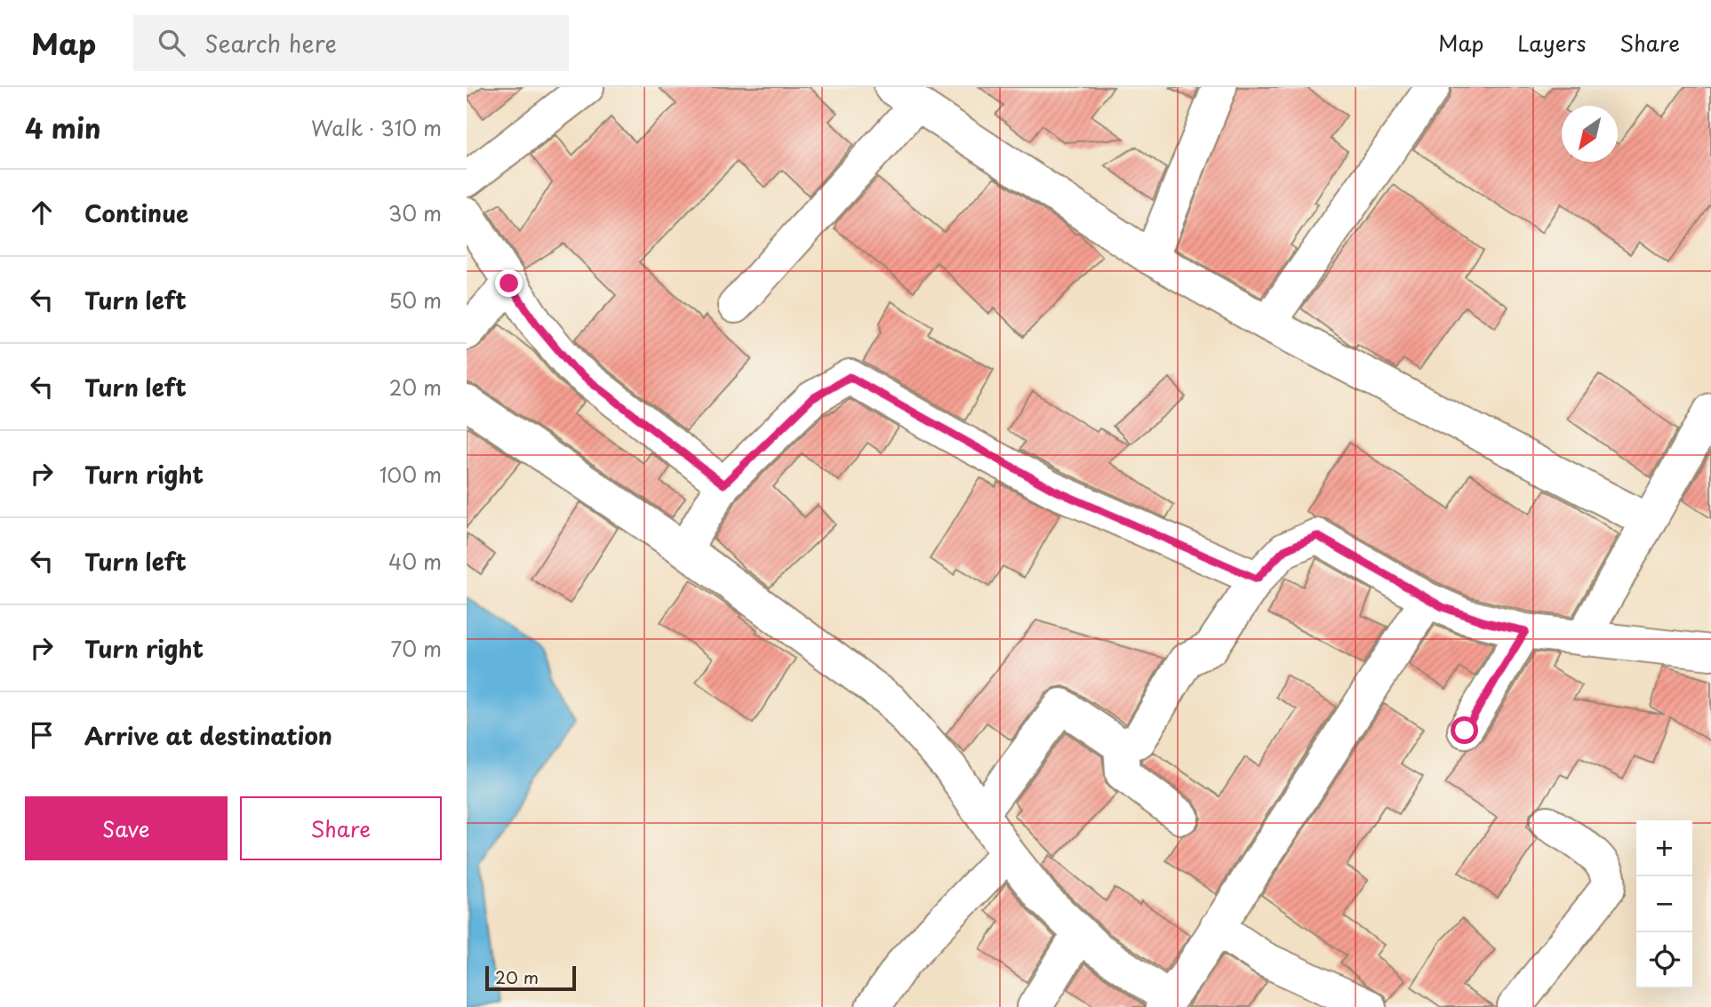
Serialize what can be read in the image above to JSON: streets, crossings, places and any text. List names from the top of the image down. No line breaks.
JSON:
{"scale_bar":"20 m","north":"bottom left","page":{"header":"Map","search":"Search here","nav":["Map","Layers","Share"],"heading":["4 min","Walk · 310 m"],"list":[["Continue","30 m"],["Turn left","50 m"],["Turn left","20 m"],["Turn right","100 m"],["Turn left","40 m"],["Turn right","70 m"],"Arrive at destination"],"buttons":["Save","Share"],"map_buttons":["+","−"],"scale":"20 m"}}
